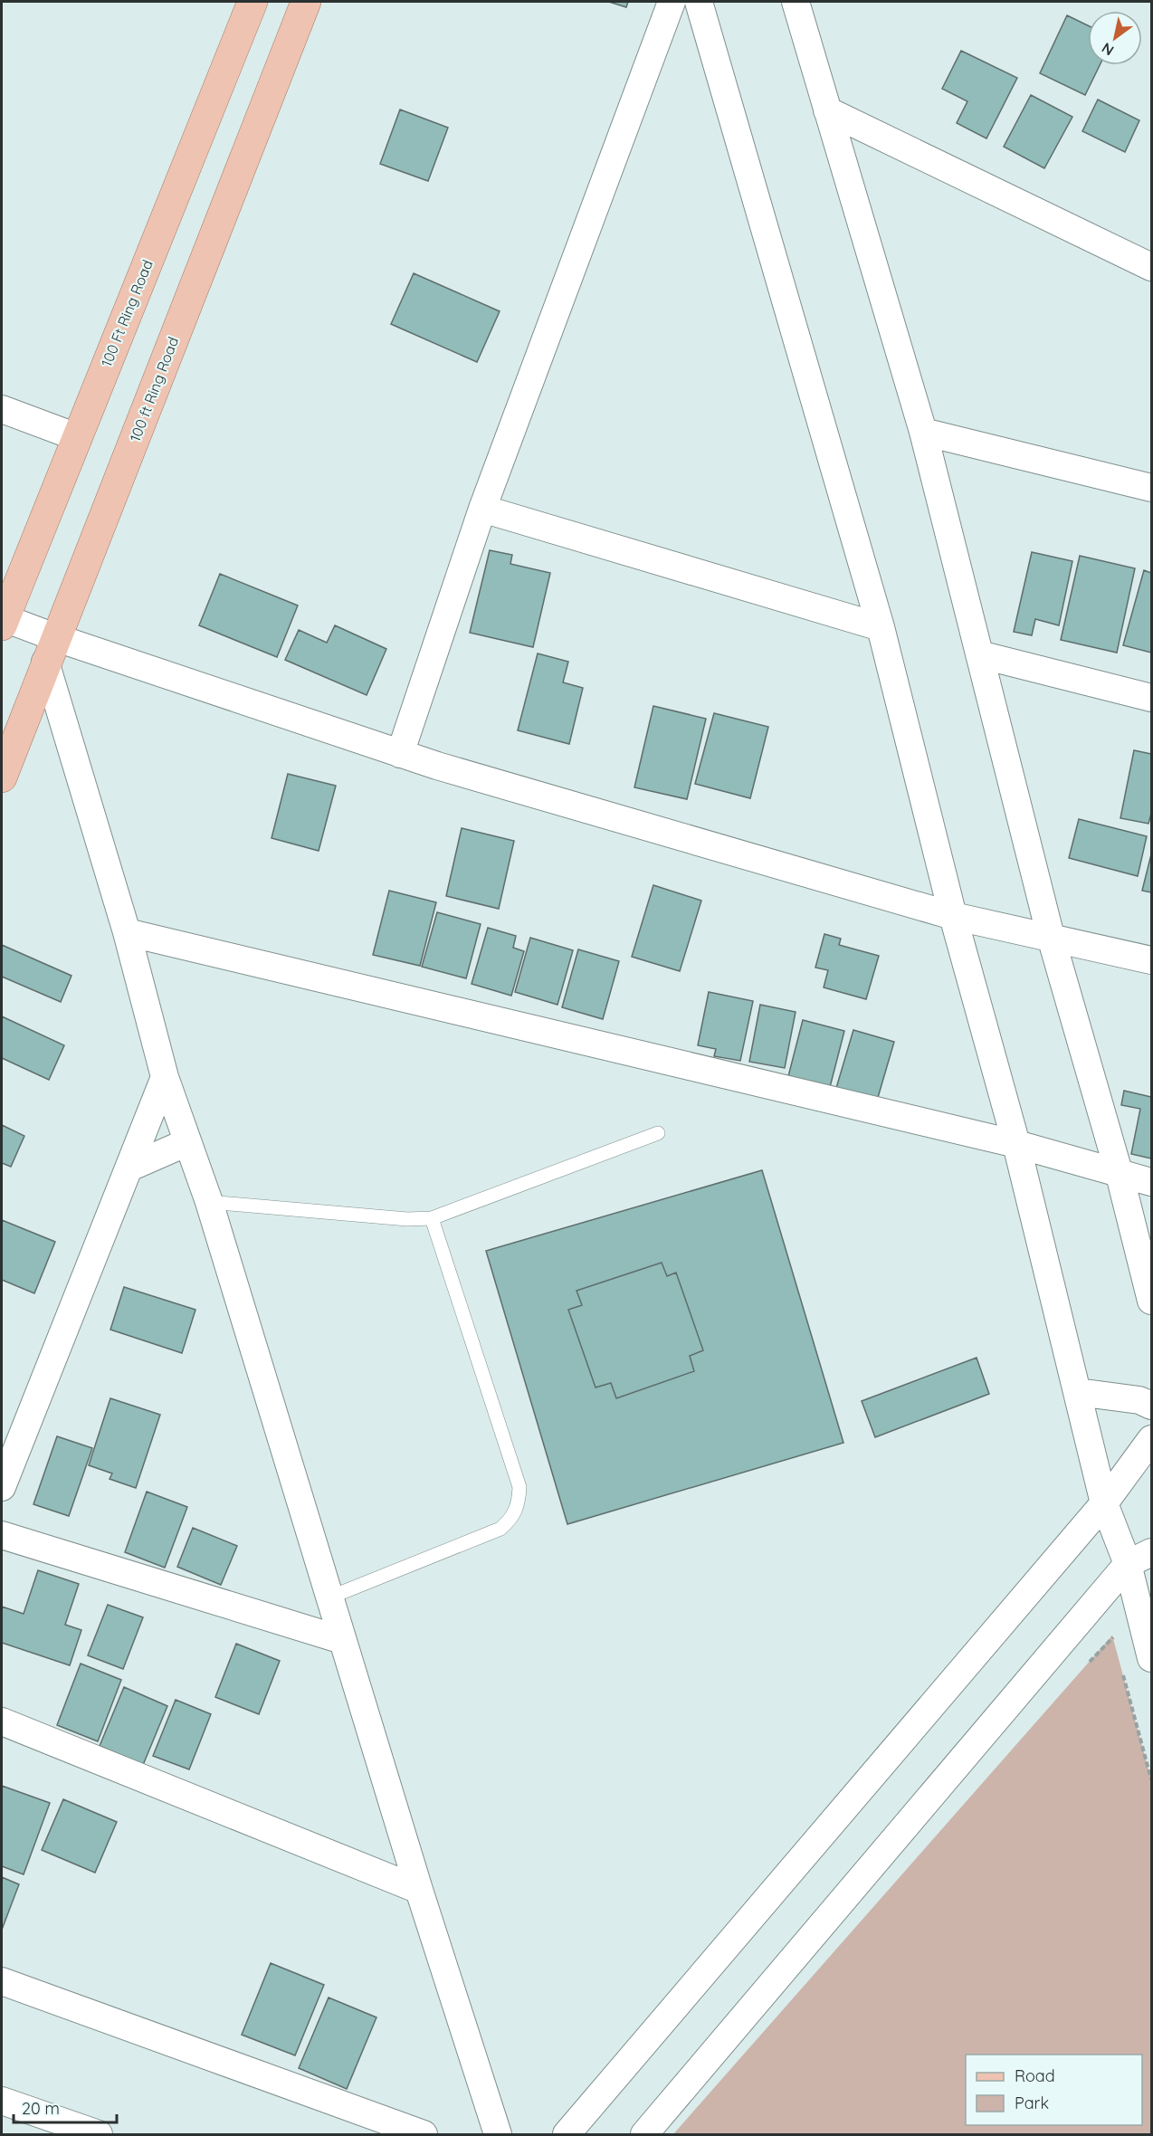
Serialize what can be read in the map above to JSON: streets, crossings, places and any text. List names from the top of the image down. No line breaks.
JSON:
{"streets":{"main road":["100 Ft Ring Road","100 ft Ring Road"]},"legend":["Road","Park"],"scale_bar":"20 m","north":"bottom left"}
